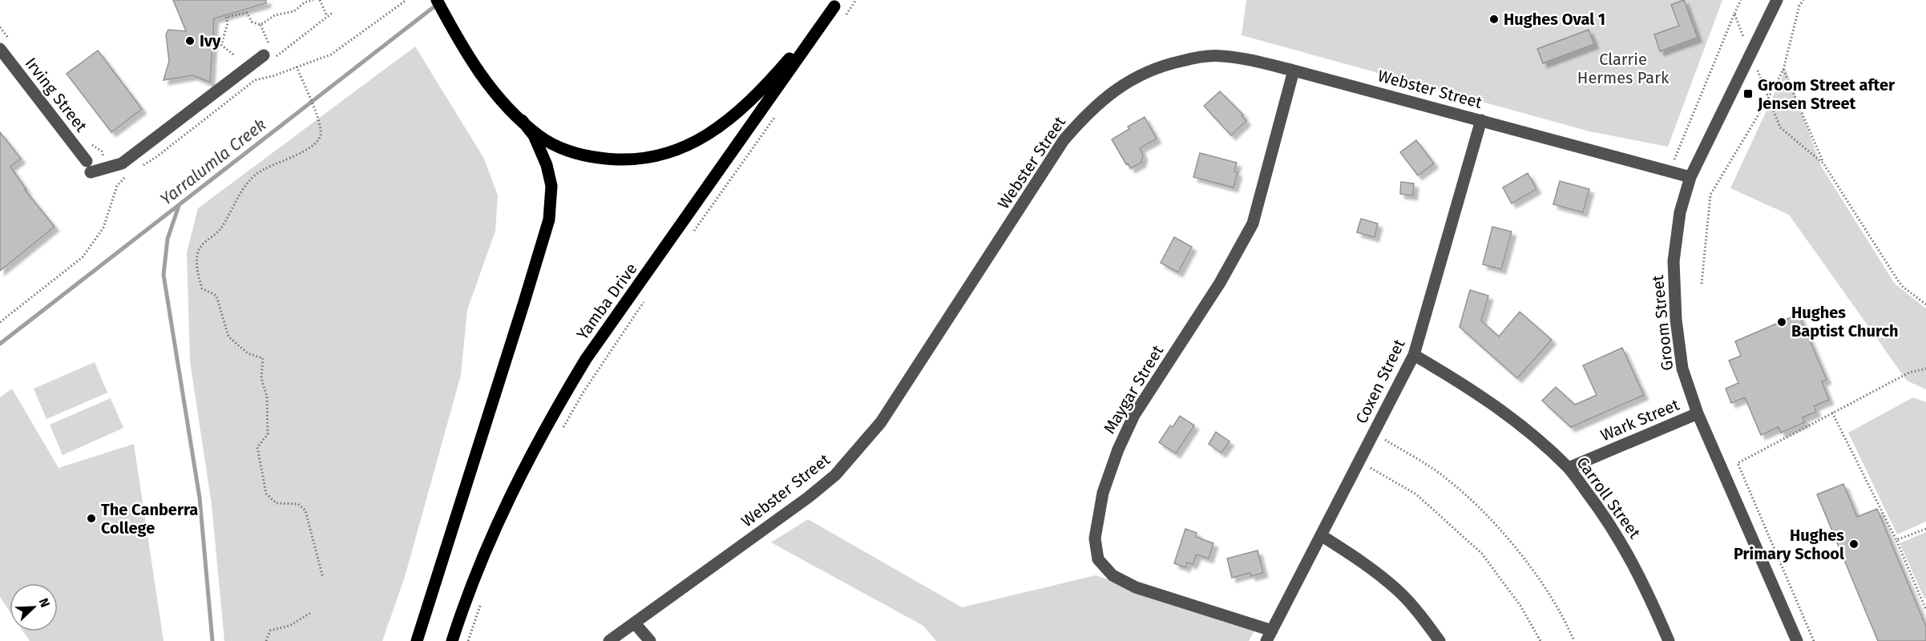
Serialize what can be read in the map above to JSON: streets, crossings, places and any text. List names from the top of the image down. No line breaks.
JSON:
{"streets":{"main road":["Yamba Drive"],"street":["Webster Street","Irving Street","Groom Street","Coxen Street","Maygar Street","Wark Street","Carroll Street"]},"crossings":[["Webster Street","Groom Street"],["Webster Street","Coxen Street"],["Webster Street","Maygar Street"],["Groom Street","Wark Street"],["Coxen Street","Maygar Street"],["Coxen Street","Carroll Street"],["Wark Street","Carroll Street"]],"water":["Yarralumla Creek"],"parks":["Clarrie Hermes Park"],"places":{"other":["Hughes Oval 1","Ivy","Hughes Baptist Church","The Canberra College","Hughes Primary School"],"transit":["Groom Street after Jensen Street"]},"north":"top right"}
